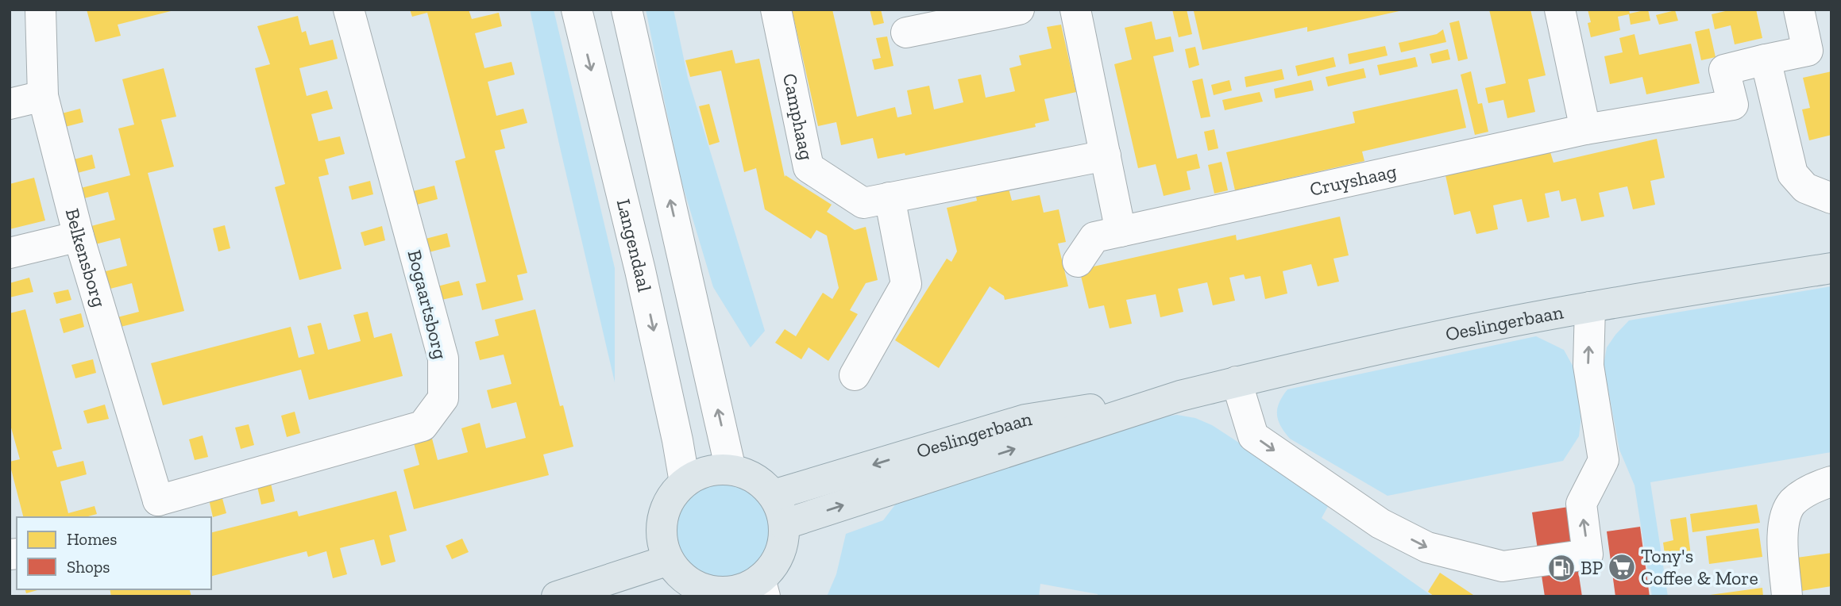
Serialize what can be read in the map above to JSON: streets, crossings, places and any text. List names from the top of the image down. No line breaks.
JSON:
{"streets":{"main road":["Oeslingerbaan"],"street":["Camphaag","Cruyshaag","Langendaal","Belkensborg","Bogaartsborg"]},"crossings":[["Langendaal","Oeslingerbaan"],["Belkensborg","Bogaartsborg"]],"places":{"supermarket":["Tony's Coffee & More"],"fuel station":["BP"]},"legend":["Homes","Shops"]}
